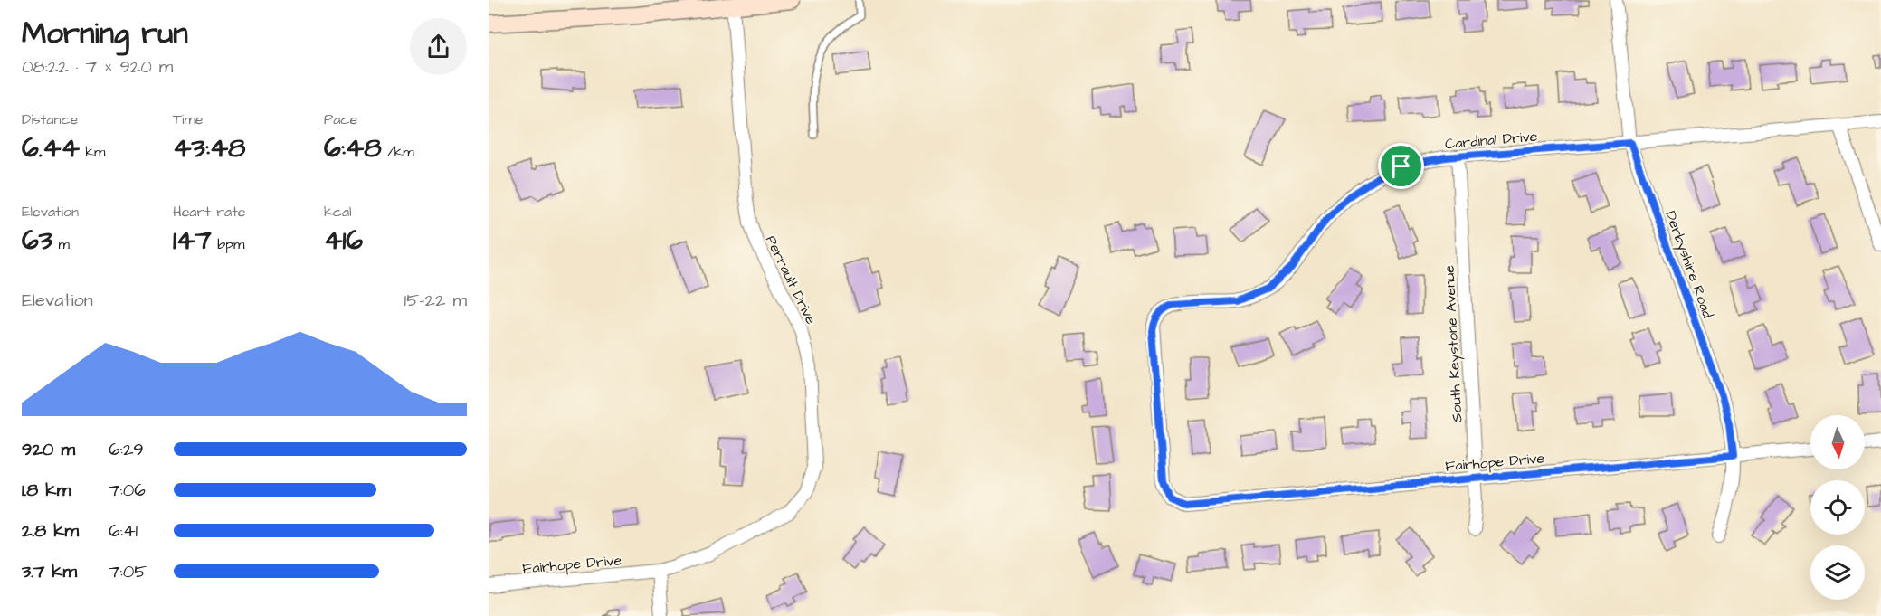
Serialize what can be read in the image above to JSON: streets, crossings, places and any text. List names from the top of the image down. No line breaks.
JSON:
{"streets":{"street":["Cardinal Drive","Derbyshire Road","Perrault Drive","South Keystone Avenue","Fairhope Drive"]},"crossings":[["Cardinal Drive","Derbyshire Road"],["Cardinal Drive","South Keystone Avenue"],["Cardinal Drive","Fairhope Drive"],["Derbyshire Road","Fairhope Drive"],["Perrault Drive","Fairhope Drive"],["South Keystone Avenue","Fairhope Drive"]],"north":"bottom","page":{"heading":["Morning run","08:22 · 7 × 920 m"],"stats":[["Distance","6.44 km"],["Time","43:48"],["Pace","6:48 /km"],["Elevation","63 m"],["Heart rate","147 bpm"],["kcal","416"]],"chart":["Elevation","15–22 m"],"list":[{"name":"920 m","note":"6:29"},{"name":"1.8 km","note":"7:06"},{"name":"2.8 km","note":"6:41"},{"name":"3.7 km","note":"7:05"}]}}
